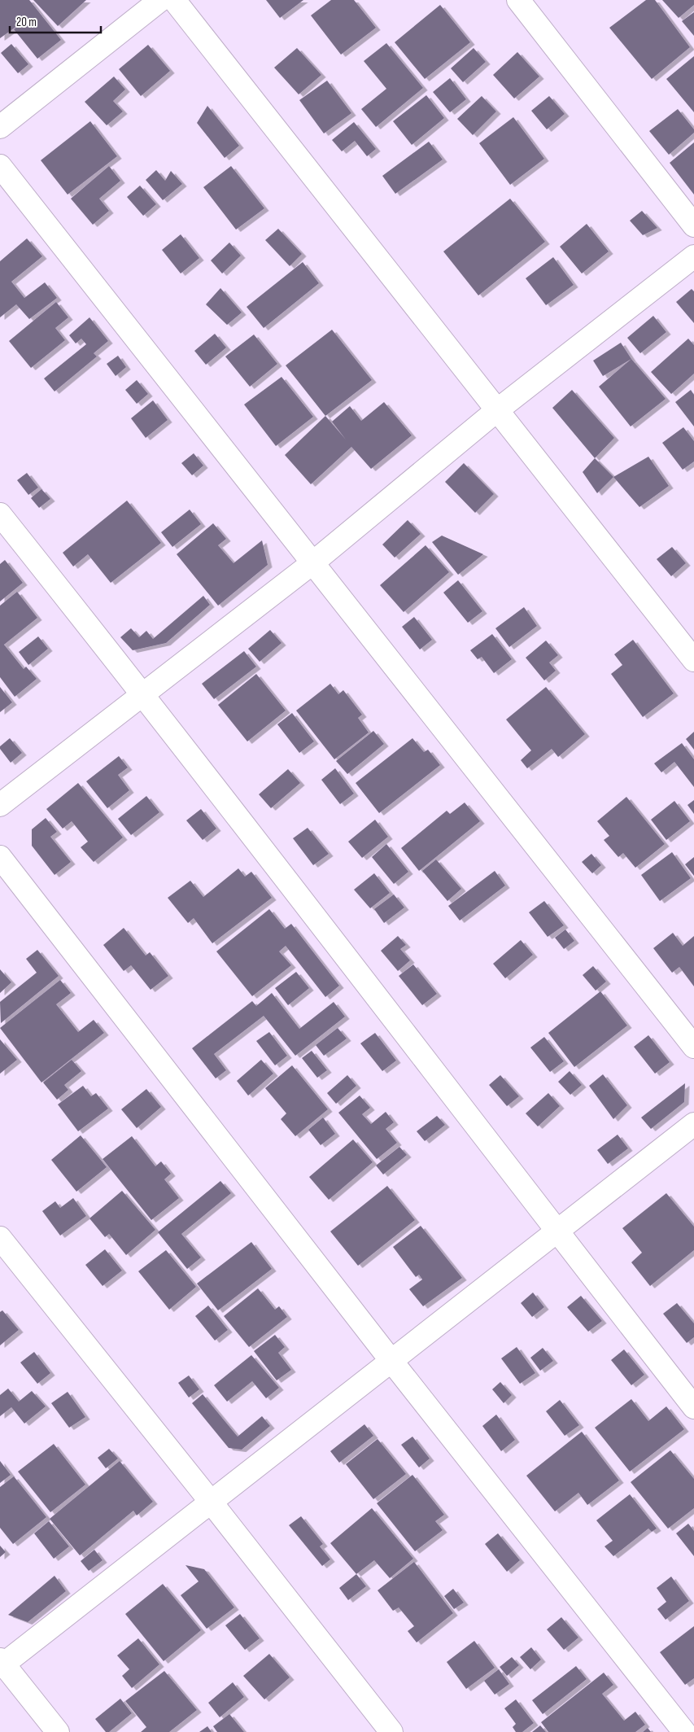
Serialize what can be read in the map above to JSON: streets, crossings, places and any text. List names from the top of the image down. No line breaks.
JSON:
{"scale_bar":"20 m"}
